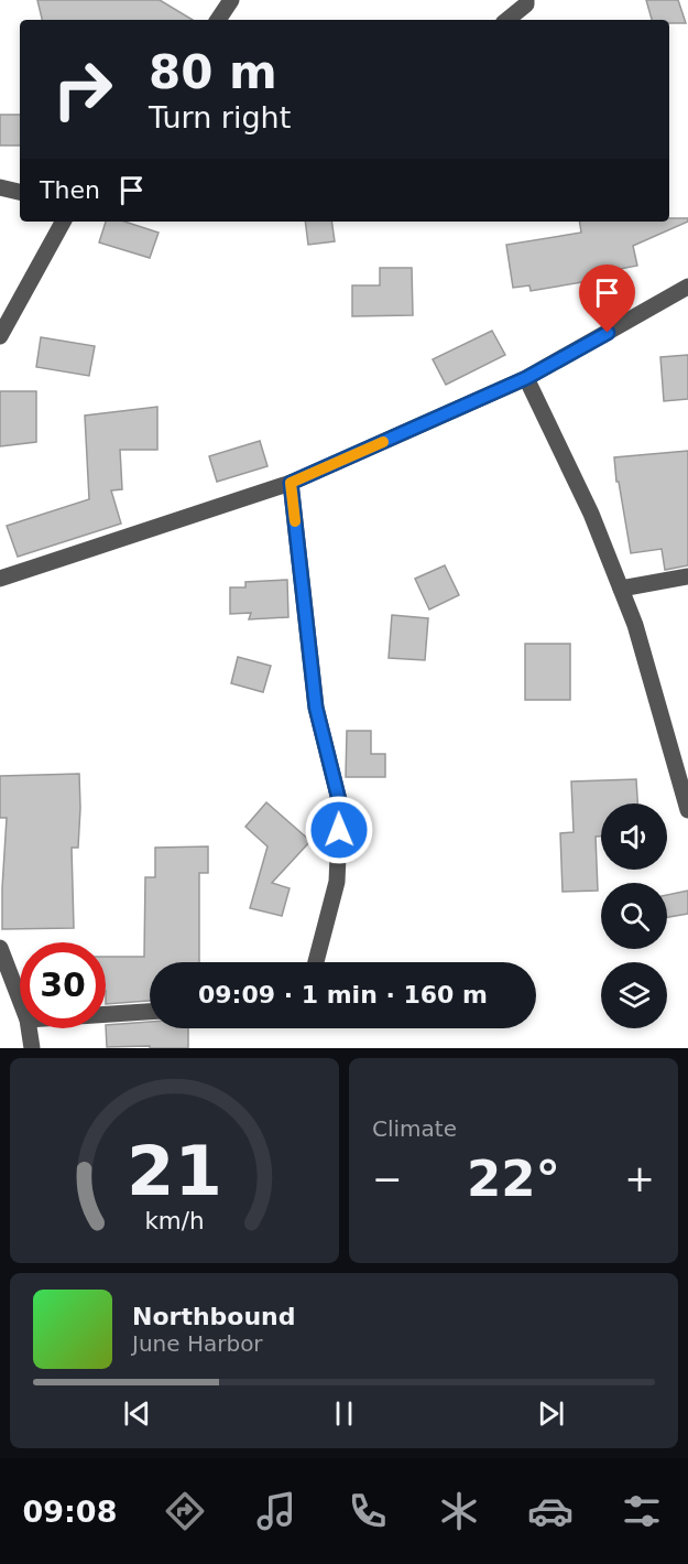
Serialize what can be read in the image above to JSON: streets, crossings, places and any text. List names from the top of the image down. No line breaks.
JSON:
{"page":{"turn":["80 m","Turn right"],"then":"Then","limit":"30","trip":"09:09 · 1 min · 160 m","tile":"Climate","heat":["−","22°","+"],"song":["Northbound","June Harbor"],"tabs":"09:08","gauge":["21","km/h"]}}
